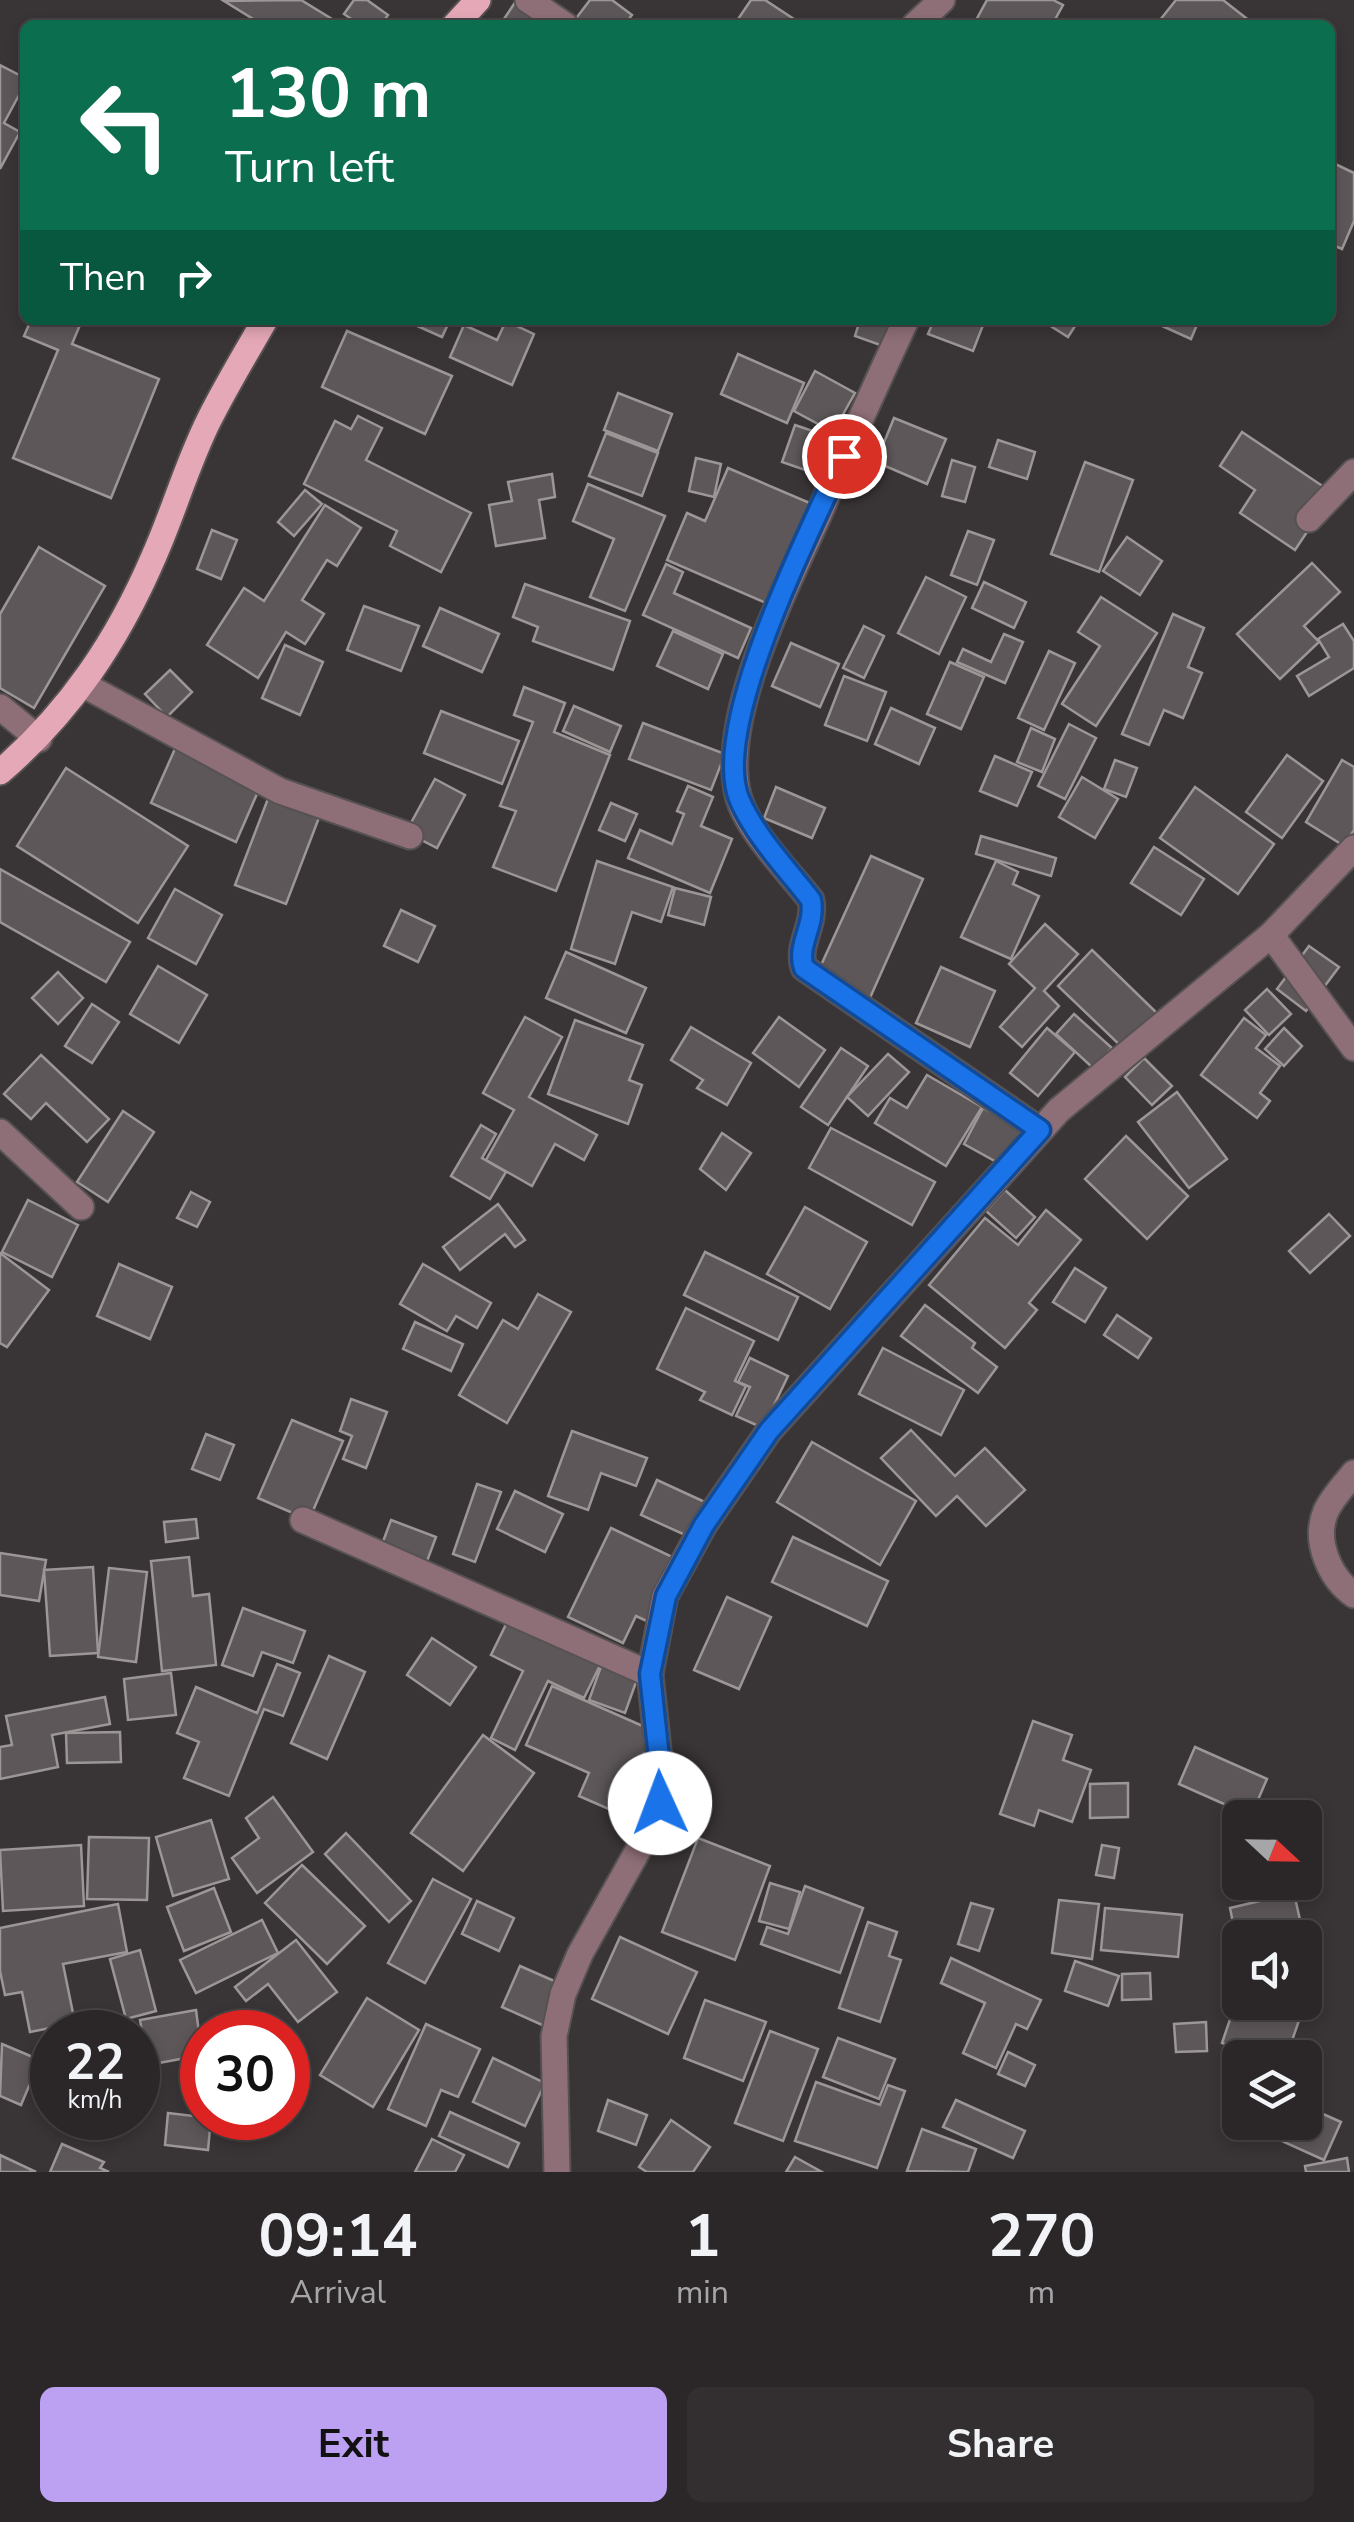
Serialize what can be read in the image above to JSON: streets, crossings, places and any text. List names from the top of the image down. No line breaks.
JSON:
{"north":"right","page":{"turn":["130 m","Turn left"],"then":"Then","speed":"22 km/h","limit":"30","eta":["09:14","Arrival","1","min","270","m"],"buttons":["Exit","Share"]}}
